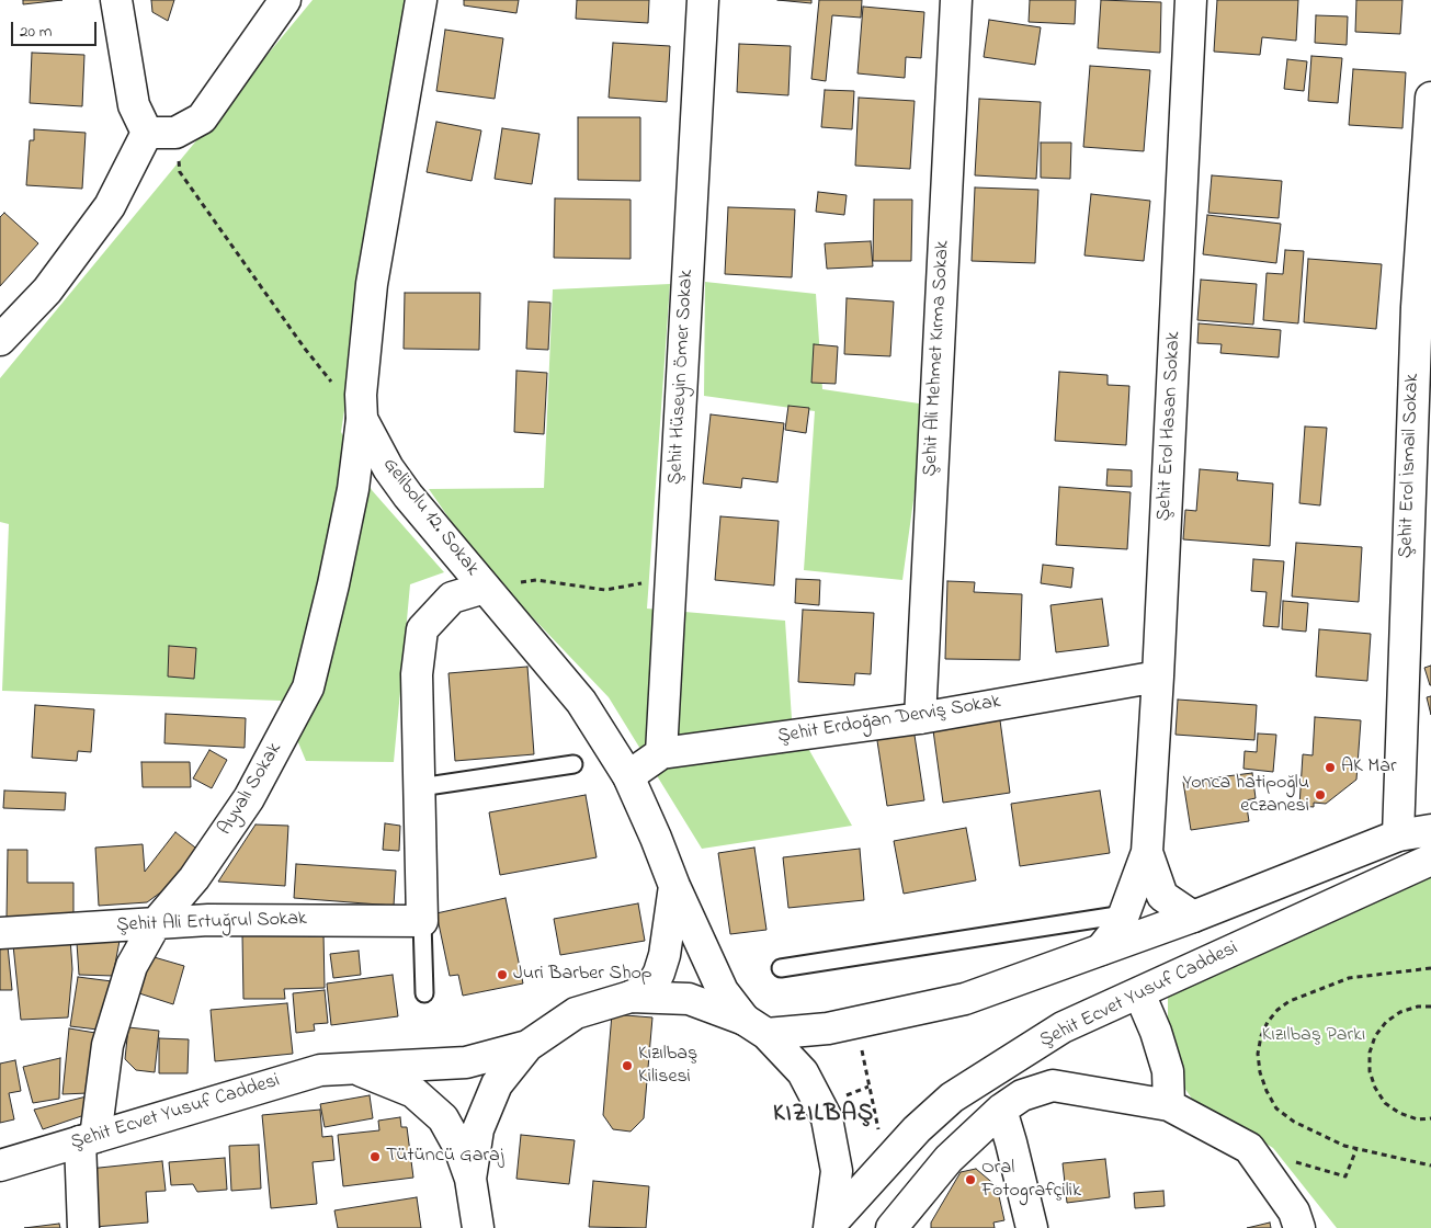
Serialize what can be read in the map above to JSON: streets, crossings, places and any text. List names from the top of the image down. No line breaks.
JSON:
{"streets":{"street":["Şehit Ali Mehmet Kırma Sokak","Şehit Hüseyin Ömer Sokak","Şehit Erol Hasan Sokak","Şehit Erol İsmail Sokak","Gelibolu 12. Sokak","Şehit Erdoğan Derviş Sokak","Ayvalı Sokak","Şehit Ali Ertuğrul Sokak","Şehit Ecvet Yusuf Caddesi"]},"crossings":[["Şehit Ali Mehmet Kırma Sokak","Şehit Erdoğan Derviş Sokak"],["Şehit Hüseyin Ömer Sokak","Şehit Erdoğan Derviş Sokak"],["Şehit Erol Hasan Sokak","Şehit Erdoğan Derviş Sokak"],["Gelibolu 12. Sokak","Şehit Erdoğan Derviş Sokak"],["Gelibolu 12. Sokak","Ayvalı Sokak"],["Gelibolu 12. Sokak","Şehit Ecvet Yusuf Caddesi"],["Ayvalı Sokak","Şehit Ali Ertuğrul Sokak"],["Ayvalı Sokak","Şehit Ecvet Yusuf Caddesi"]],"districts":["KIZILBAŞ"],"parks":["Kızılbaş Parkı"],"places":["AK Mar","Yonca hatipoğlu eczanesi","Juri Barber Shop","Kızılbaş Kilisesi","Tütüncü Garaj","Oral Fotografçilik"],"scale_bar":"20 m"}
